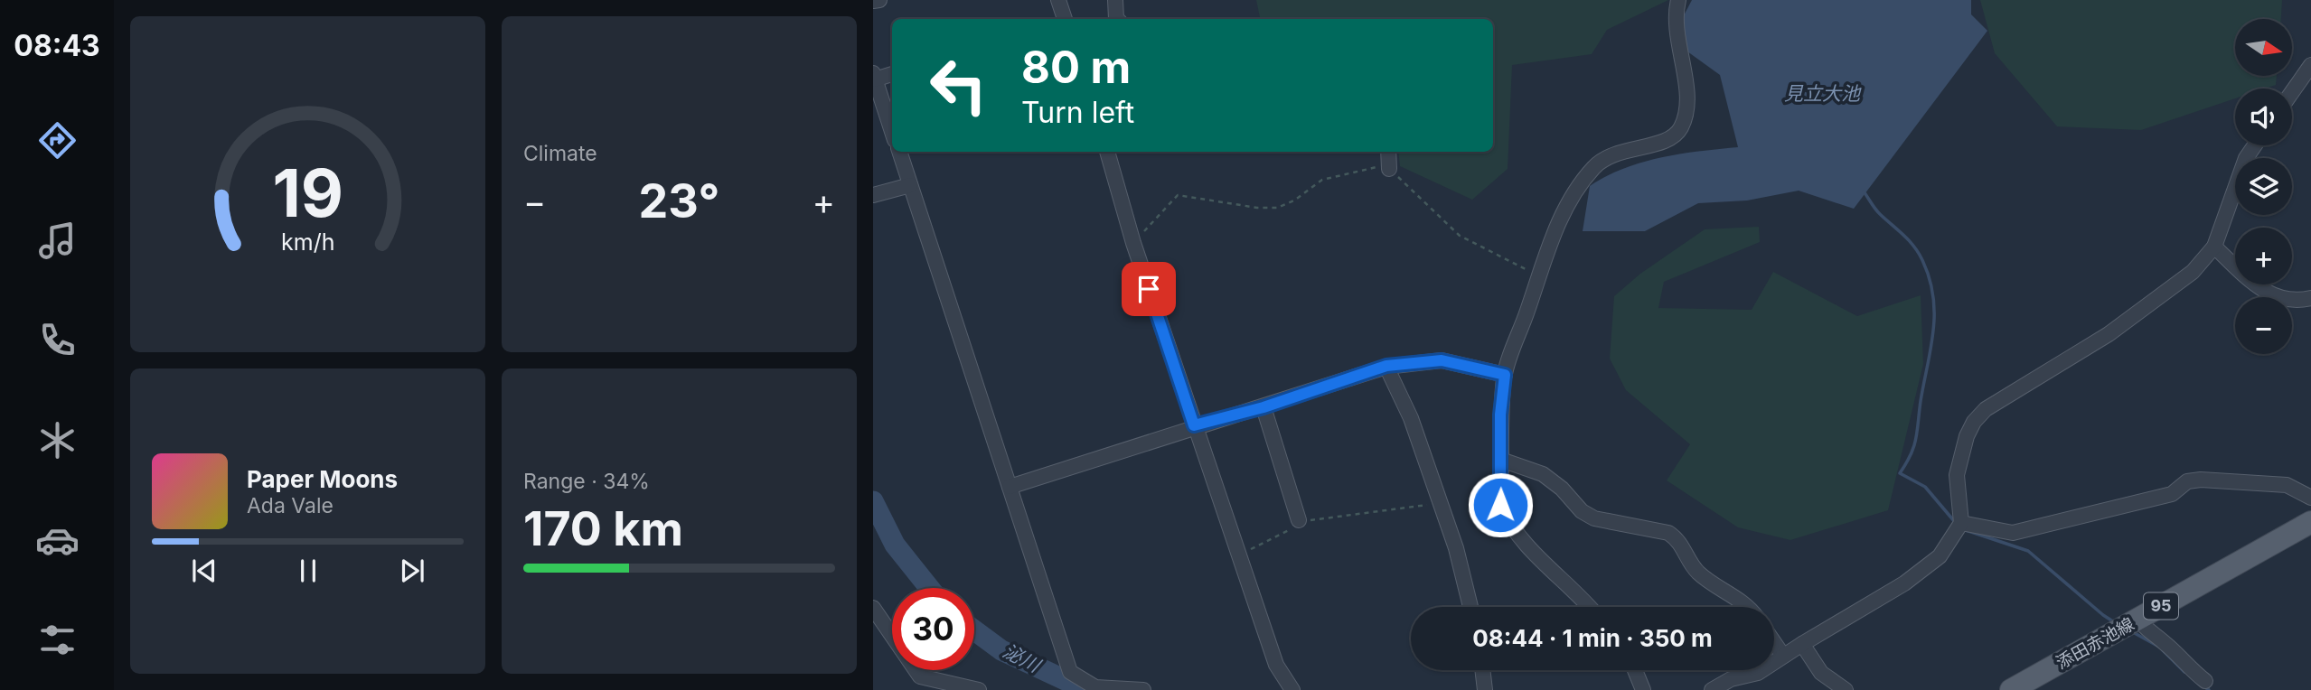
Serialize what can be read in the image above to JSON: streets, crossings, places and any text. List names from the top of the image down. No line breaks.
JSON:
{"streets":{"main road":["95","添田赤池線"]},"water":["見立大池","泌川"],"north":"right","page":{"tabs":"08:43","tile":["Climate",["Range · 34%","170 km"]],"map_buttons":["+","−"],"turn":["80 m","Turn left"],"heat":["−","23°","+"],"song":["Paper Moons","Ada Vale"],"limit":"30","trip":"08:44 · 1 min · 350 m","gauge":["19","km/h"]}}
